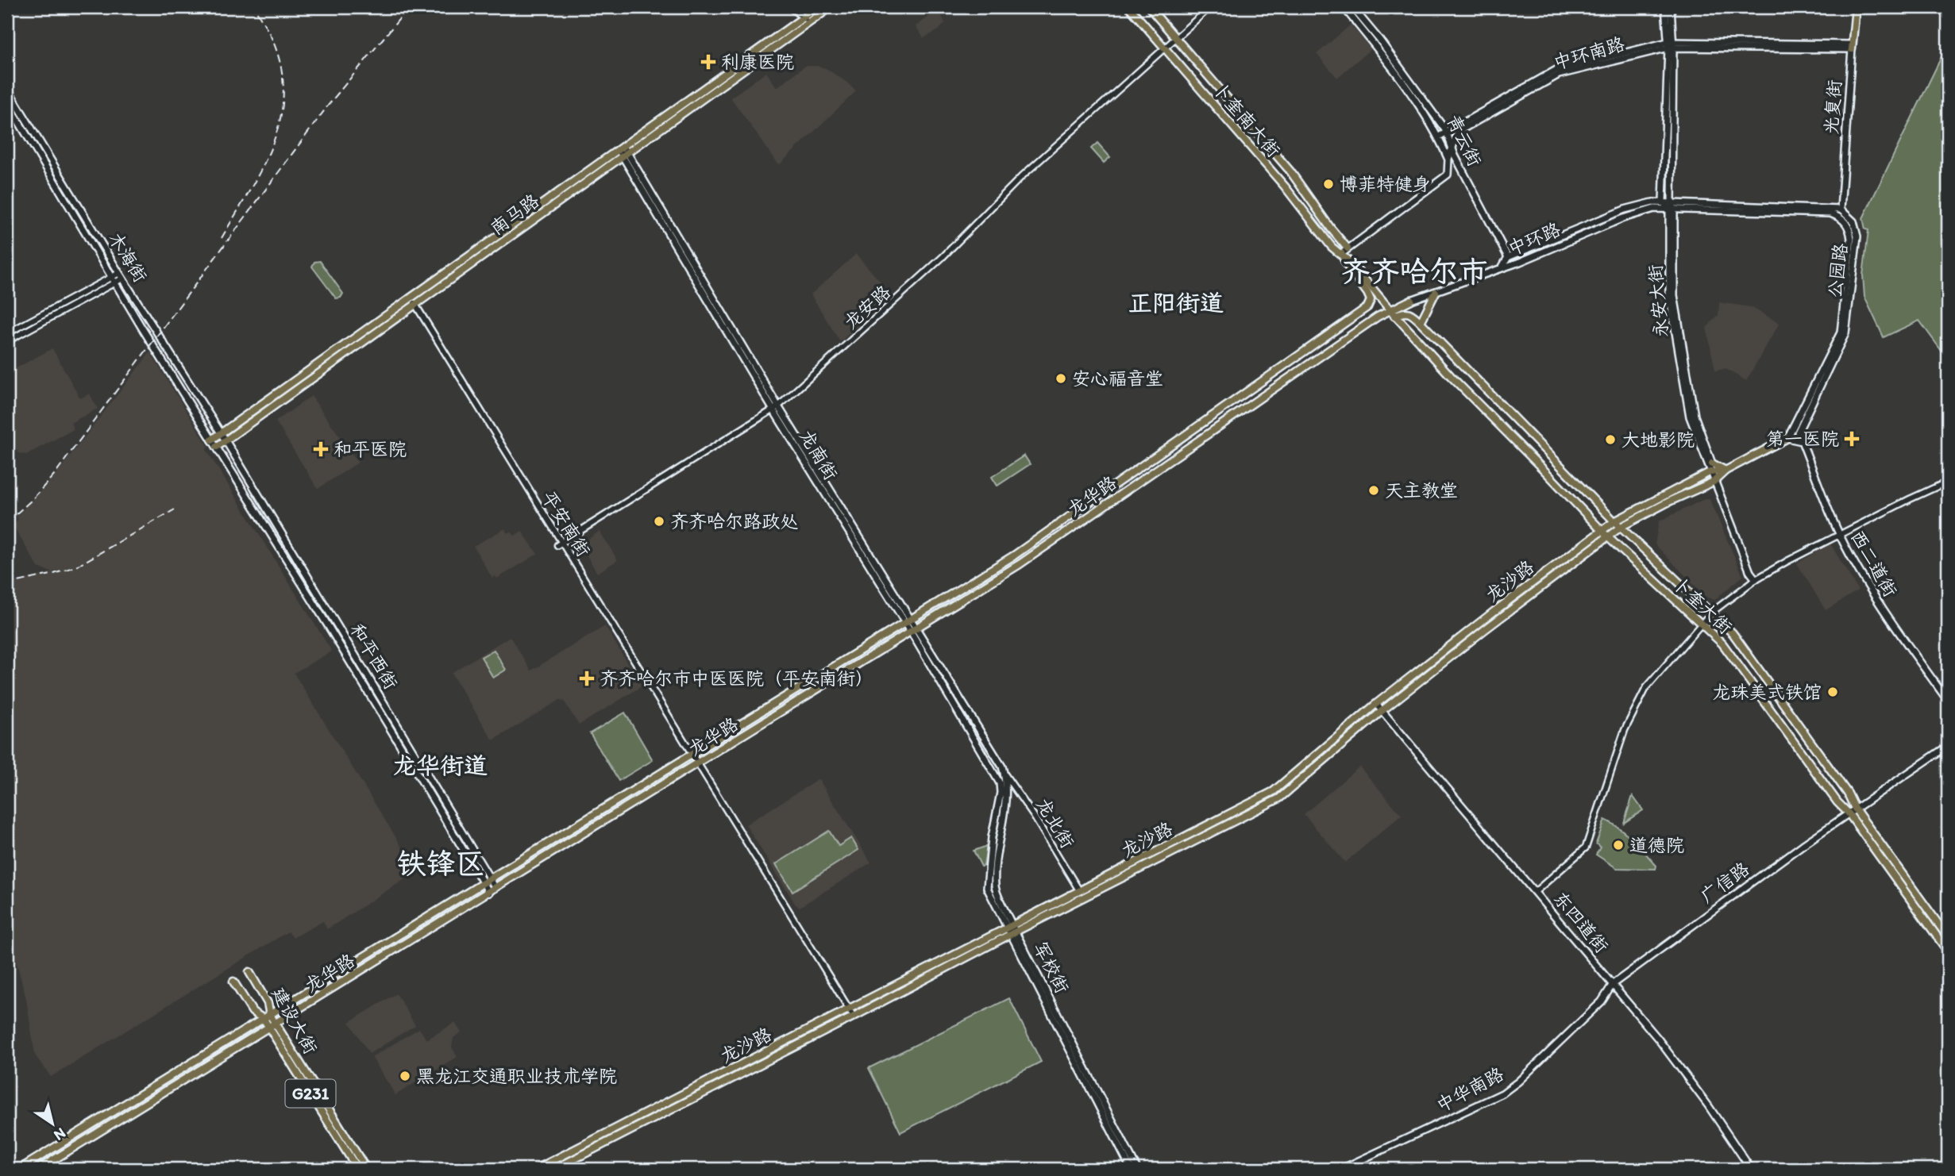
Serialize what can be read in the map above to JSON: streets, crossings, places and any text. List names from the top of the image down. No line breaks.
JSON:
{"streets":{"main road":["中环南路","光复街","卜奎南大街","青云街","南马路","中环路","木海街","公园路","永安大街","龙南街","龙华路","西二道街","龙沙路","卜奎大街","和平西街","广信路","东四道街","军校街","建设大街","中华南路","G231"],"street":["龙安路","平安南街","龙北街"]},"crossings":[["中环南路","光复街"],["中环南路","卜奎南大街"],["中环南路","青云街"],["中环南路","永安大街"],["中环南路","龙华路"],["光复街","公园路"],["卜奎南大街","龙安路"],["卜奎南大街","龙华路"],["青云街","中环路"],["南马路","木海街"],["南马路","龙南街"],["南马路","平安南街"],["南马路","和平西街"],["中环路","公园路"],["中环路","永安大街"],["中环路","龙华路"],["木海街","和平西街"],["公园路","永安大街"],["公园路","西二道街"],["公园路","龙沙路"],["永安大街","龙沙路"],["龙安路","龙南街"],["龙安路","平安南街"],["龙南街","龙华路"],["龙南街","龙北街"],["龙南街","军校街"],["龙华路","平安南街"],["龙华路","卜奎大街"],["龙华路","和平西街"],["龙华路","建设大街"],["平安南街","龙沙路"],["龙沙路","卜奎大街"],["龙沙路","龙北街"],["龙沙路","东四道街"],["龙沙路","军校街"],["卜奎大街","广信路"],["龙北街","军校街"],["广信路","东四道街"],["广信路","中华南路"],["东四道街","中华南路"]],"districts":["齐齐哈尔市","正阳街道","龙华街道","铁锋区"],"places":{"health":["利康医院","第一医院","和平医院","齐齐哈尔市中医医院（平安南街）"],"other":["博菲特健身","安心福音堂","大地影院","天主教堂","齐齐哈尔路政处","龙珠美式铁馆","道德院","黑龙江交通职业技术学院"]},"north":"bottom right"}
